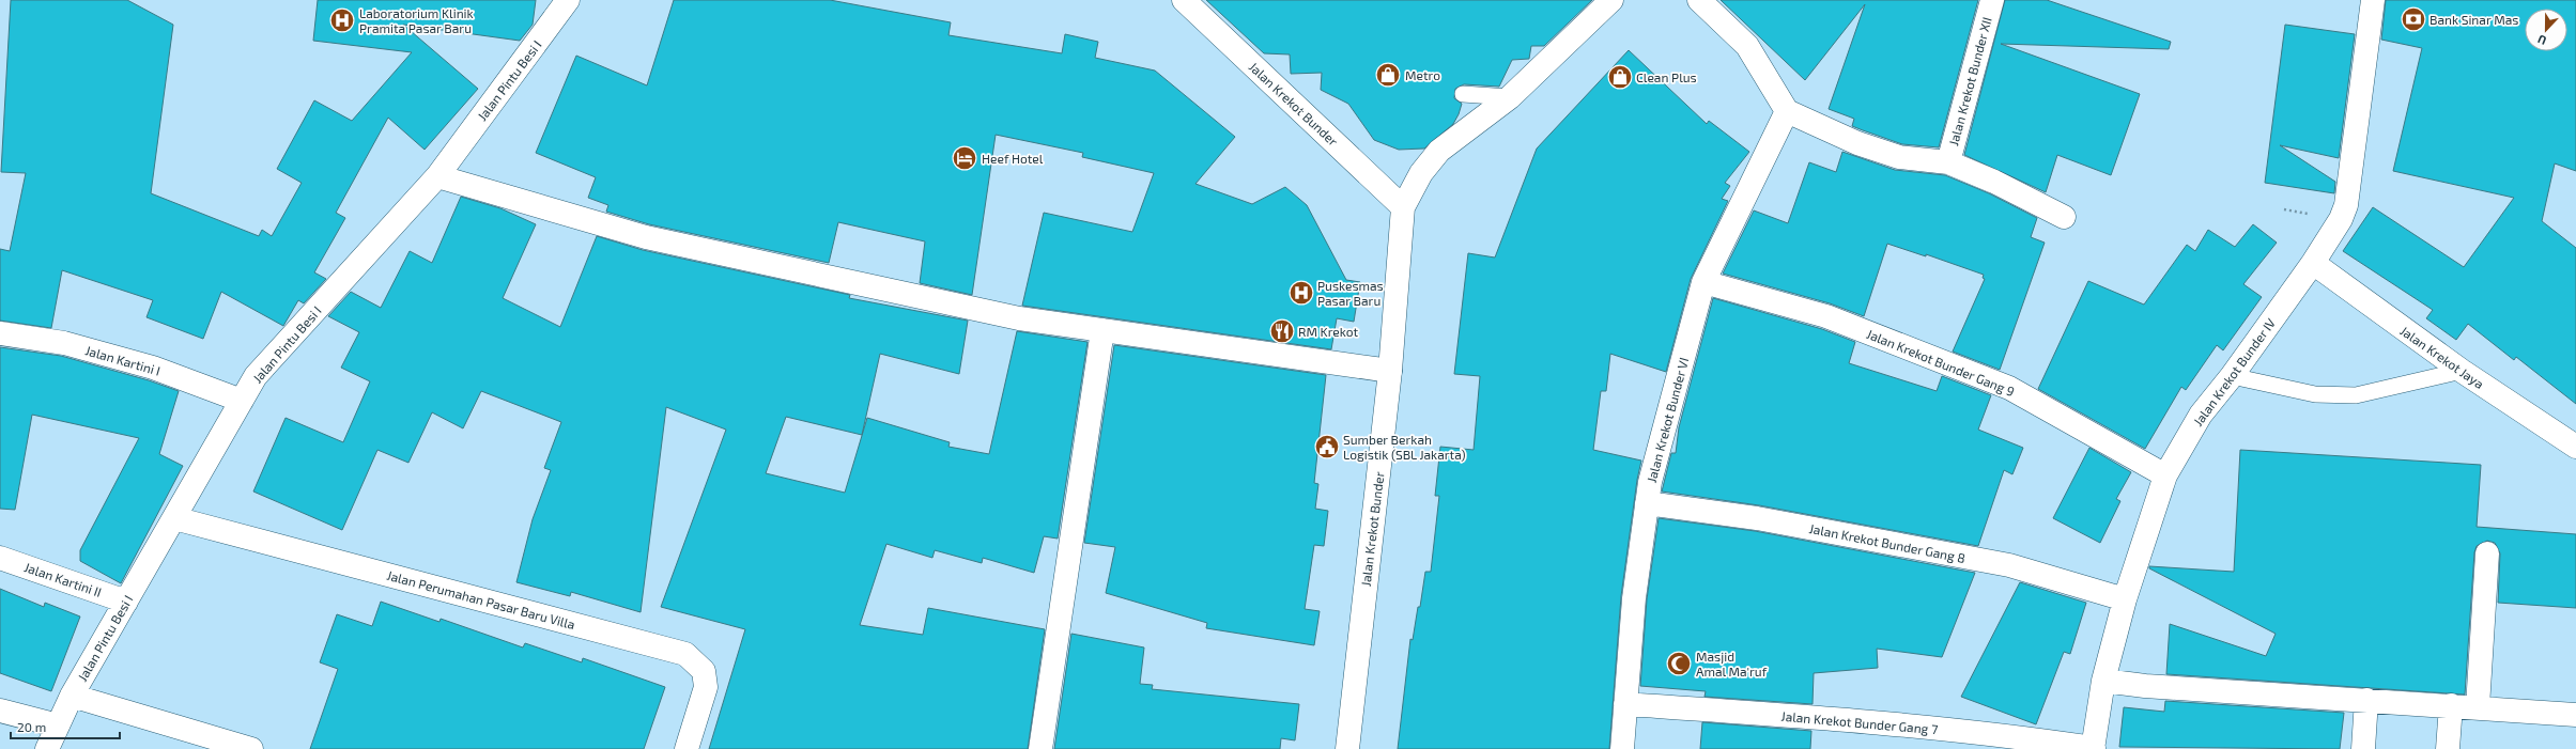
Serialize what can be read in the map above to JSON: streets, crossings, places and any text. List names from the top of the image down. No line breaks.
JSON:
{"streets":{"street":["Jalan Pintu Besi I","Jalan Krekot Bunder XII","Jalan Krekot Bunder","Jalan Krekot Jaya","Jalan Kartini I","Jalan Krekot Bunder Gang 9","Jalan Krekot Bunder IV","Jalan Krekot Bunder VI","Jalan Krekot Bunder Gang 8","Jalan Kartini II","Jalan Perumahan Pasar Baru Villa","Jalan Krekot Bunder Gang 7"]},"crossings":[["Jalan Pintu Besi I","Jalan Kartini I"],["Jalan Pintu Besi I","Jalan Kartini II"],["Jalan Pintu Besi I","Jalan Perumahan Pasar Baru Villa"],["Jalan Krekot Bunder XII","Jalan Krekot Bunder VI"],["Jalan Krekot Jaya","Jalan Krekot Bunder IV"],["Jalan Krekot Bunder Gang 9","Jalan Krekot Bunder IV"],["Jalan Krekot Bunder Gang 9","Jalan Krekot Bunder VI"],["Jalan Krekot Bunder IV","Jalan Krekot Bunder Gang 8"],["Jalan Krekot Bunder IV","Jalan Krekot Bunder Gang 7"],["Jalan Krekot Bunder VI","Jalan Krekot Bunder Gang 8"],["Jalan Krekot Bunder VI","Jalan Krekot Bunder Gang 7"]],"places":{"bank":["Bank Sinar Mas"],"hospital":["Laboratorium Klinik Pramita Pasar Baru","Puskesmas Pasar Baru"],"shop":["Metro","Clean Plus"],"hotel":["Heef Hotel"],"restaurant":["RM Krekot"],"public building":["Sumber Berkah Logistik (SBL Jakarta)"],"mosque":["Masjid Amal Ma'ruf"]},"scale_bar":"20 m","north":"bottom"}
